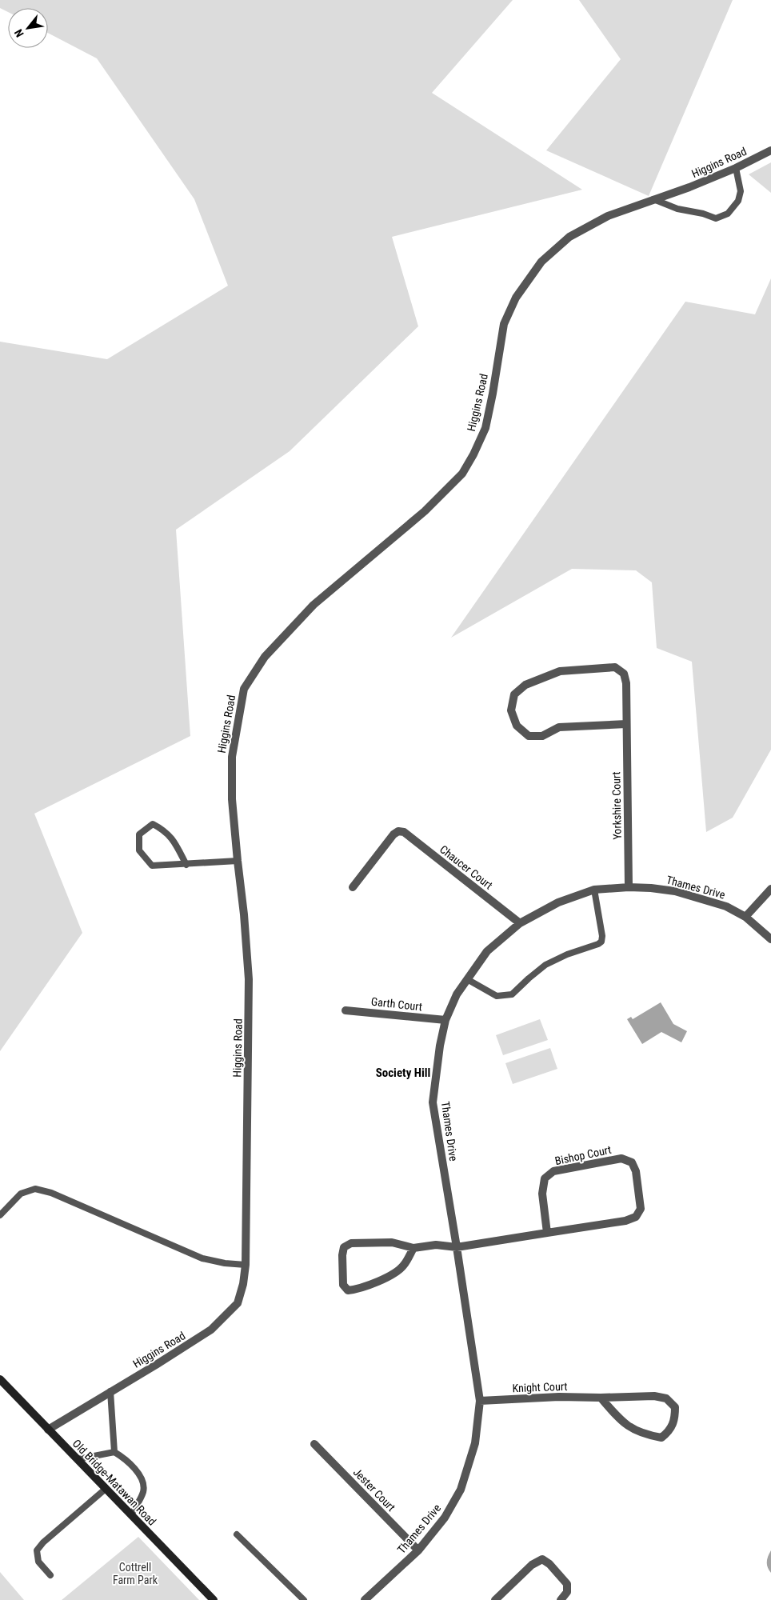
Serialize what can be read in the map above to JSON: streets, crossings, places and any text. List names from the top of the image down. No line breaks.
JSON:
{"streets":{"main road":["Old Bridge-Matawan Road"],"street":["Higgins Road","Yorkshire Court","Chaucer Court","Thames Drive","Garth Court","Bishop Court","Knight Court","Jester Court"]},"crossings":[["Higgins Road","Old Bridge-Matawan Road"],["Yorkshire Court","Thames Drive"],["Chaucer Court","Thames Drive"],["Thames Drive","Garth Court"],["Thames Drive","Bishop Court"],["Thames Drive","Knight Court"],["Thames Drive","Jester Court"]],"districts":["Society Hill"],"parks":["Cottrell Farm Park"],"north":"bottom left"}
